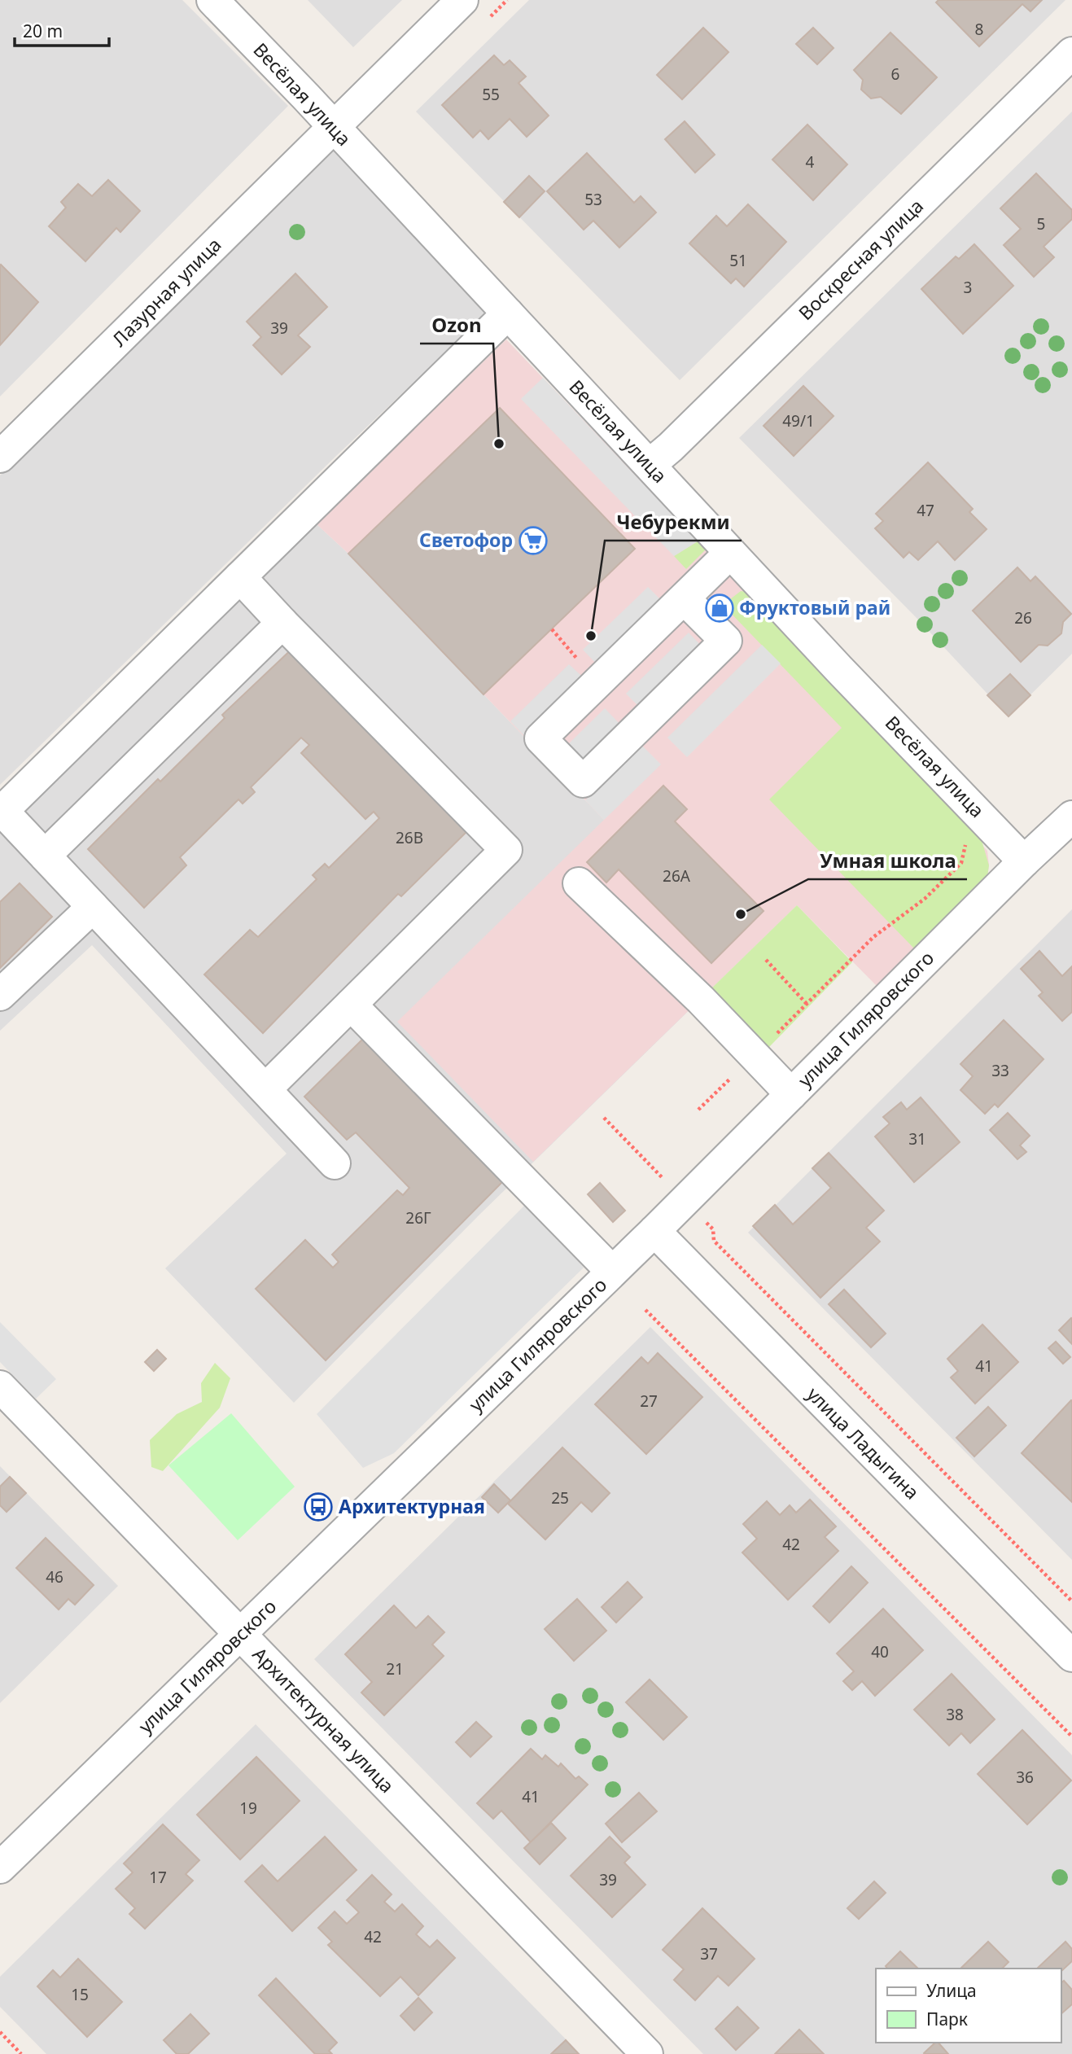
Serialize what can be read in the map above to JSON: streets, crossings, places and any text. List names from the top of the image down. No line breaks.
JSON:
{"streets":{"street":["Весёлая улица","Воскресная улица","Лазурная улица","улица Гиляровского","улица Ладыгина","Архитектурная улица"]},"crossings":[["Весёлая улица","Воскресная улица"],["Весёлая улица","Лазурная улица"],["Весёлая улица","улица Гиляровского"],["улица Гиляровского","улица Ладыгина"],["улица Гиляровского","Архитектурная улица"]],"places":{"other":["Ozon","Чебурекми","Умная школа"],"supermarket":["Светофор"],"shop":["Фруктовый рай"],"bus stop":["Архитектурная"]},"house_numbers":["8","6","55","4","53","5","51","3","39","49/1","47","26","26В","26А","33","31","26Г","41","27","25","42","46","40","21","38","36","41","19","17","39","42","37","15"],"legend":["Улица","Парк"],"scale_bar":"20 m"}
